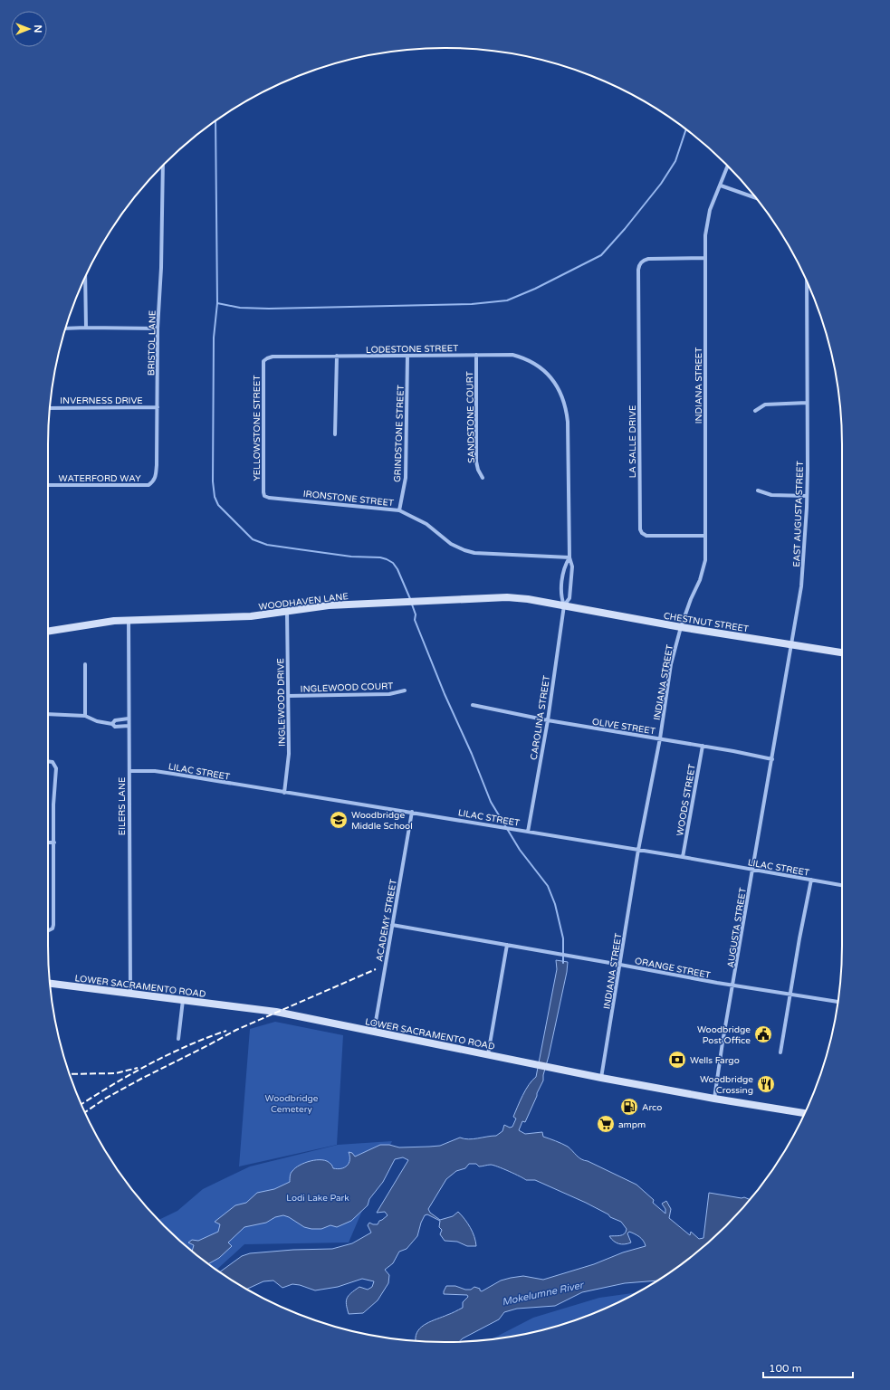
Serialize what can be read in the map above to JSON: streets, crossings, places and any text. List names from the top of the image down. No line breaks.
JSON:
{"streets":{"street":["BRISTOL LANE","LODESTONE STREET","INDIANA STREET","INVERNESS DRIVE","SANDSTONE COURT","YELLOWSTONE STREET","GRINDSTONE STREET","LA SALLE DRIVE","WATERFORD WAY","IRONSTONE STREET","EAST AUGUSTA STREET","WOODHAVEN LANE","CHESTNUT STREET","INGLEWOOD COURT","INGLEWOOD DRIVE","CAROLINA STREET","OLIVE STREET","LILAC STREET","WOODS STREET","EILERS LANE","ACADEMY STREET","AUGUSTA STREET","ORANGE STREET","LOWER SACRAMENTO ROAD"]},"crossings":[["BRISTOL LANE","INVERNESS DRIVE"],["BRISTOL LANE","WATERFORD WAY"],["LODESTONE STREET","SANDSTONE COURT"],["LODESTONE STREET","YELLOWSTONE STREET"],["LODESTONE STREET","GRINDSTONE STREET"],["LODESTONE STREET","CAROLINA STREET"],["INDIANA STREET","LA SALLE DRIVE"],["INDIANA STREET","CHESTNUT STREET"],["INDIANA STREET","OLIVE STREET"],["INDIANA STREET","LILAC STREET"],["INDIANA STREET","ORANGE STREET"],["INDIANA STREET","LOWER SACRAMENTO ROAD"],["YELLOWSTONE STREET","IRONSTONE STREET"],["GRINDSTONE STREET","IRONSTONE STREET"],["IRONSTONE STREET","CAROLINA STREET"],["EAST AUGUSTA STREET","CHESTNUT STREET"],["EAST AUGUSTA STREET","OLIVE STREET"],["EAST AUGUSTA STREET","AUGUSTA STREET"],["WOODHAVEN LANE","CHESTNUT STREET"],["WOODHAVEN LANE","INGLEWOOD DRIVE"],["WOODHAVEN LANE","CAROLINA STREET"],["WOODHAVEN LANE","EILERS LANE"],["CHESTNUT STREET","CAROLINA STREET"],["INGLEWOOD COURT","INGLEWOOD DRIVE"],["INGLEWOOD DRIVE","LILAC STREET"],["CAROLINA STREET","OLIVE STREET"],["CAROLINA STREET","LILAC STREET"],["OLIVE STREET","WOODS STREET"],["OLIVE STREET","AUGUSTA STREET"],["LILAC STREET","WOODS STREET"],["LILAC STREET","EILERS LANE"],["LILAC STREET","ACADEMY STREET"],["LILAC STREET","AUGUSTA STREET"],["EILERS LANE","LOWER SACRAMENTO ROAD"],["ACADEMY STREET","ORANGE STREET"],["ACADEMY STREET","LOWER SACRAMENTO ROAD"],["AUGUSTA STREET","ORANGE STREET"],["AUGUSTA STREET","LOWER SACRAMENTO ROAD"]],"water":["Mokelumne River"],"parks":["Woodbridge Cemetery","Lodi Lake Park"],"places":{"school or university":["Woodbridge Middle School"],"public building":["Woodbridge Post Office"],"bank":["Wells Fargo"],"restaurant":["Woodbridge Crossing"],"fuel station":["Arco"],"supermarket":["ampm"]},"scale_bar":"100 m","north":"right"}
